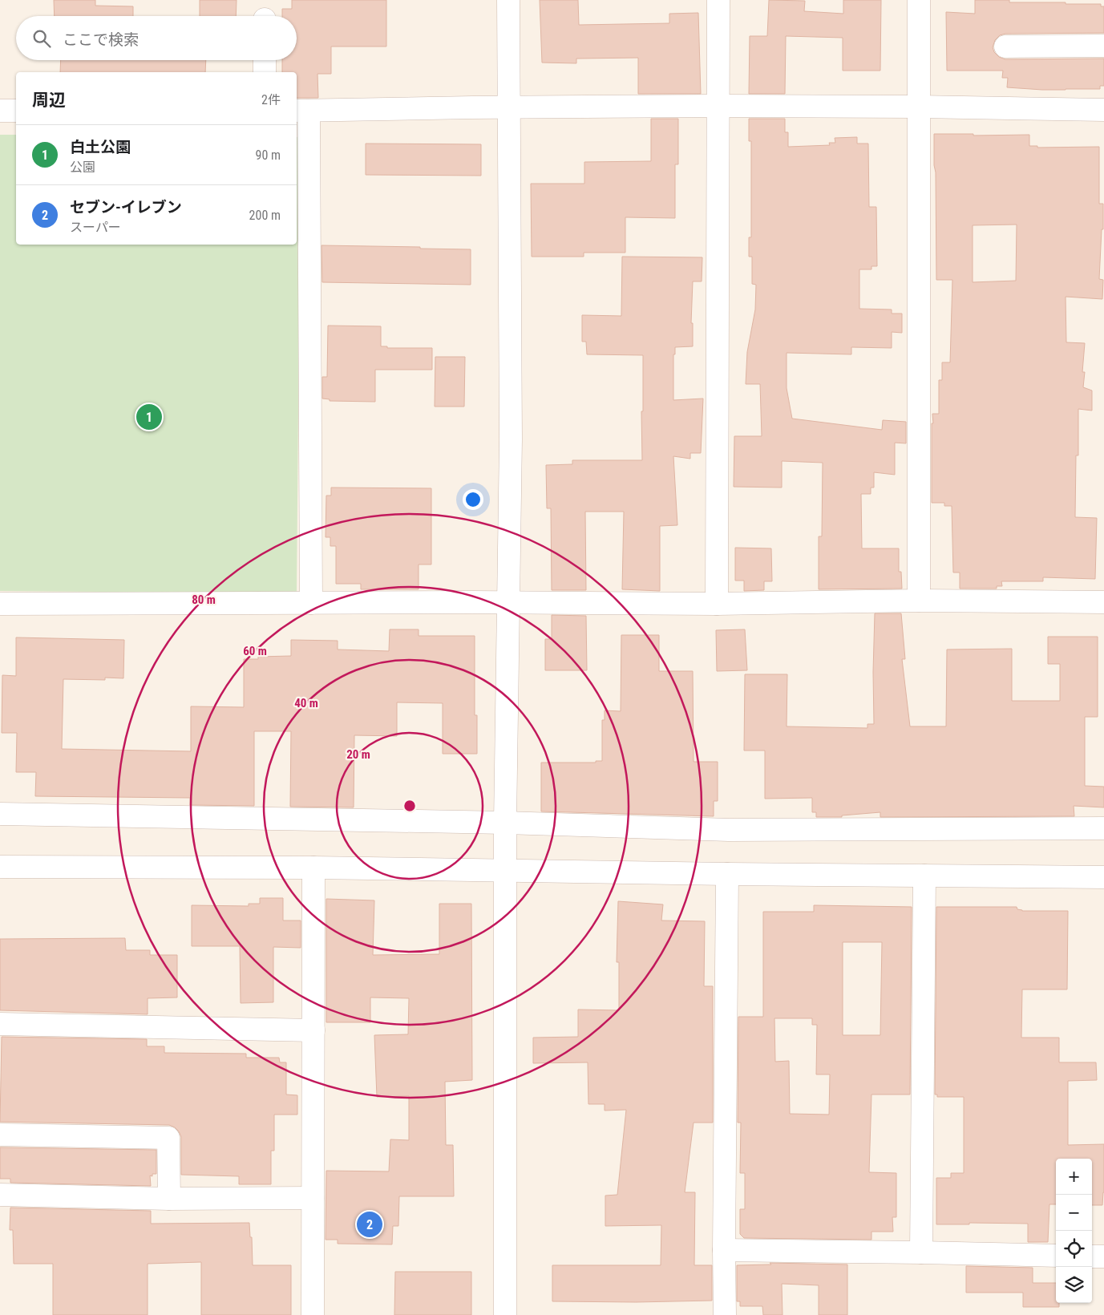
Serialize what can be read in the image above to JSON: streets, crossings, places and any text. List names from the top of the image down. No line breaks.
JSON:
{"page":{"search":"ここで検索","heading":["周辺","2件"],"list":[{"mark":"1","name":"白土公園","note":"公園","value":"90 m"},{"mark":"2","name":"セブン-イレブン","note":"スーパー","value":"200 m"}],"pins":["1","2"],"map_buttons":["+","−"]},"rings":["80 m","60 m","40 m","20 m"]}
